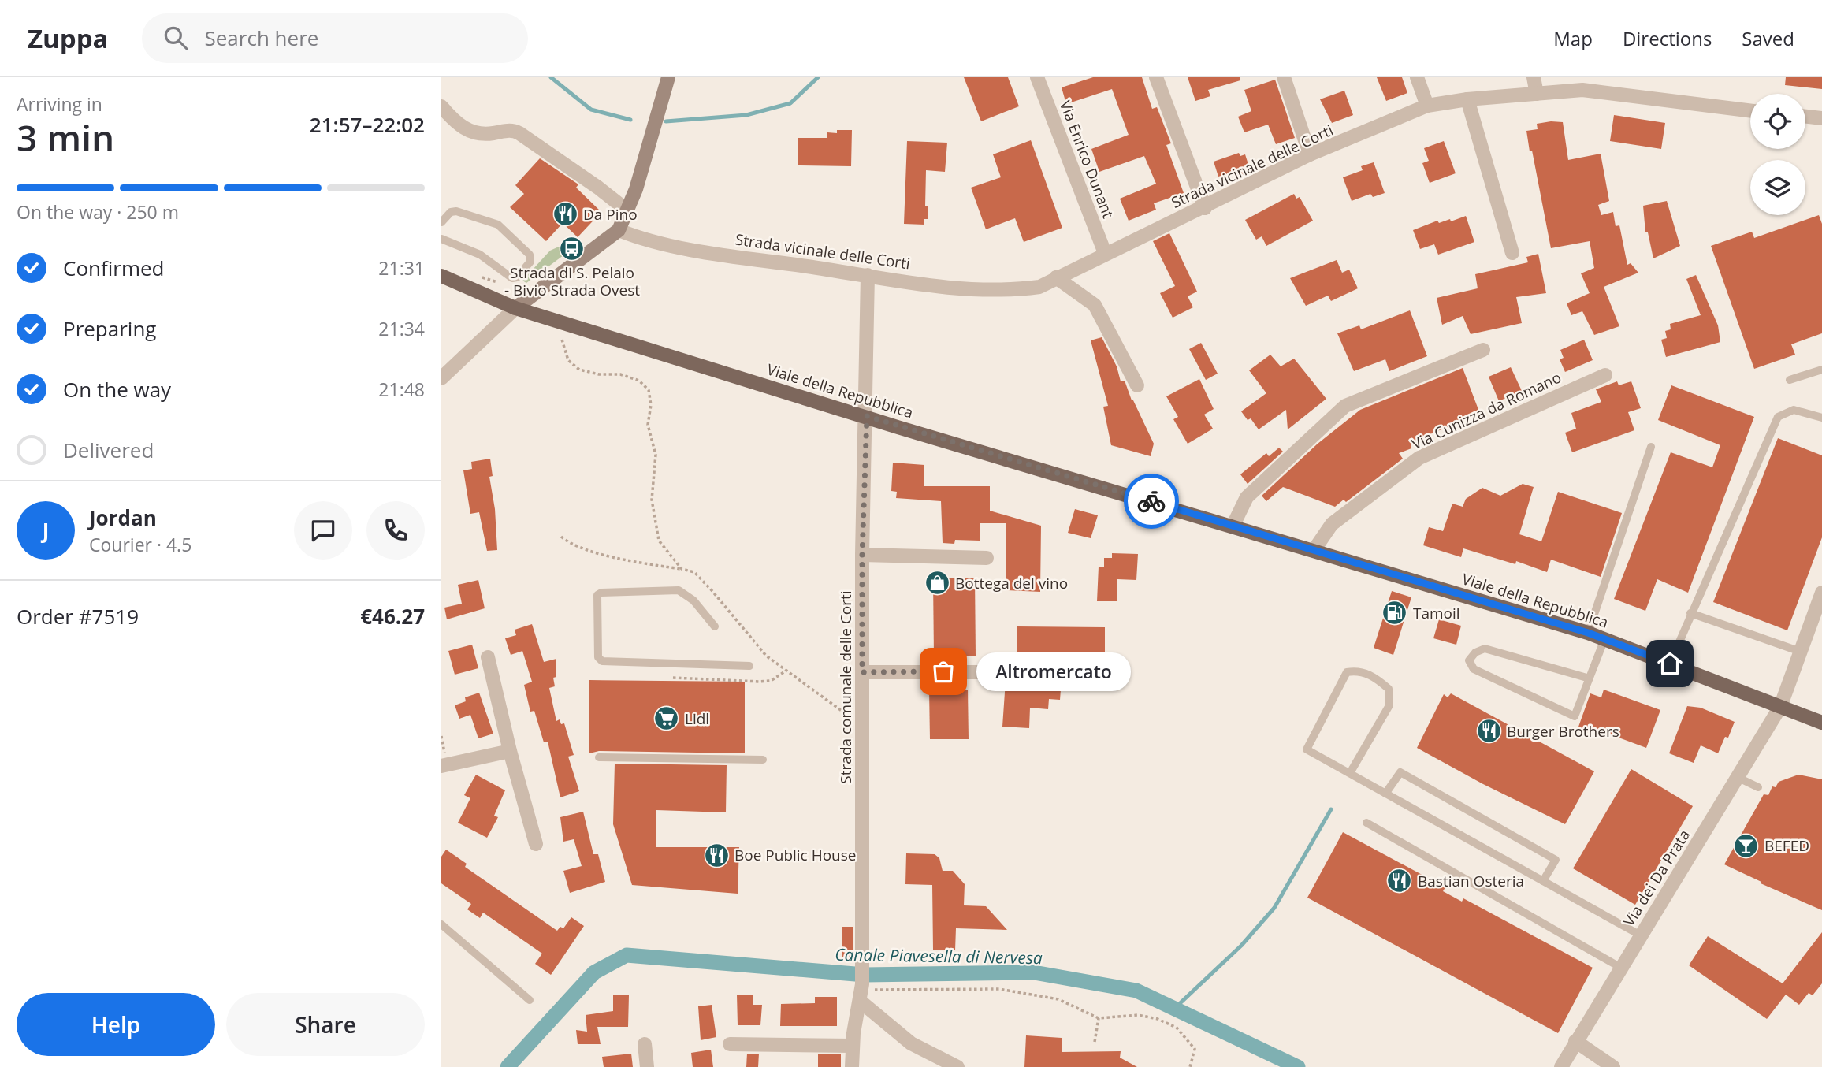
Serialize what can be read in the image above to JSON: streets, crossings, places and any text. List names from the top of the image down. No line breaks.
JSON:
{"streets":{"main road":["Viale della Repubblica"],"street":["Via Enrico Dunant","Strada vicinale delle Corti","Via Cunizza da Romano","Strada comunale delle Corti","Via dei Da Prata"]},"crossings":[["Via Enrico Dunant","Strada vicinale delle Corti"],["Strada vicinale delle Corti","Strada comunale delle Corti"],["Viale della Repubblica","Via Cunizza da Romano"],["Viale della Repubblica","Strada comunale delle Corti"],["Viale della Repubblica","Via dei Da Prata"]],"water":["Canale Piavesella di Nervesa"],"places":{"restaurant":["Da Pino","Burger Brothers","Boe Public House","Bastian Osteria"],"bus stop":["Strada di S. Pelaio - Bivio Strada Ovest"],"shop":["Bottega del vino"],"fuel station":["Tamoil"],"other":["Altromercato"],"supermarket":["Lidl"],"bar":["BEFED"]},"page":{"header":"Zuppa","search":"Search here","nav":["Map","Directions","Saved"],"heading":["3 min","Arriving in","21:57–22:02"],"panel":["Jordan","Courier · 4.5","Order #7519","€46.27"],"bar":"On the way · 250 m","list":[["Confirmed","21:31"],["Preparing","21:34"],["On the way","21:48"],"Delivered"],"round":"J","bubble":"Altromercato","buttons":["Help","Share"]}}
